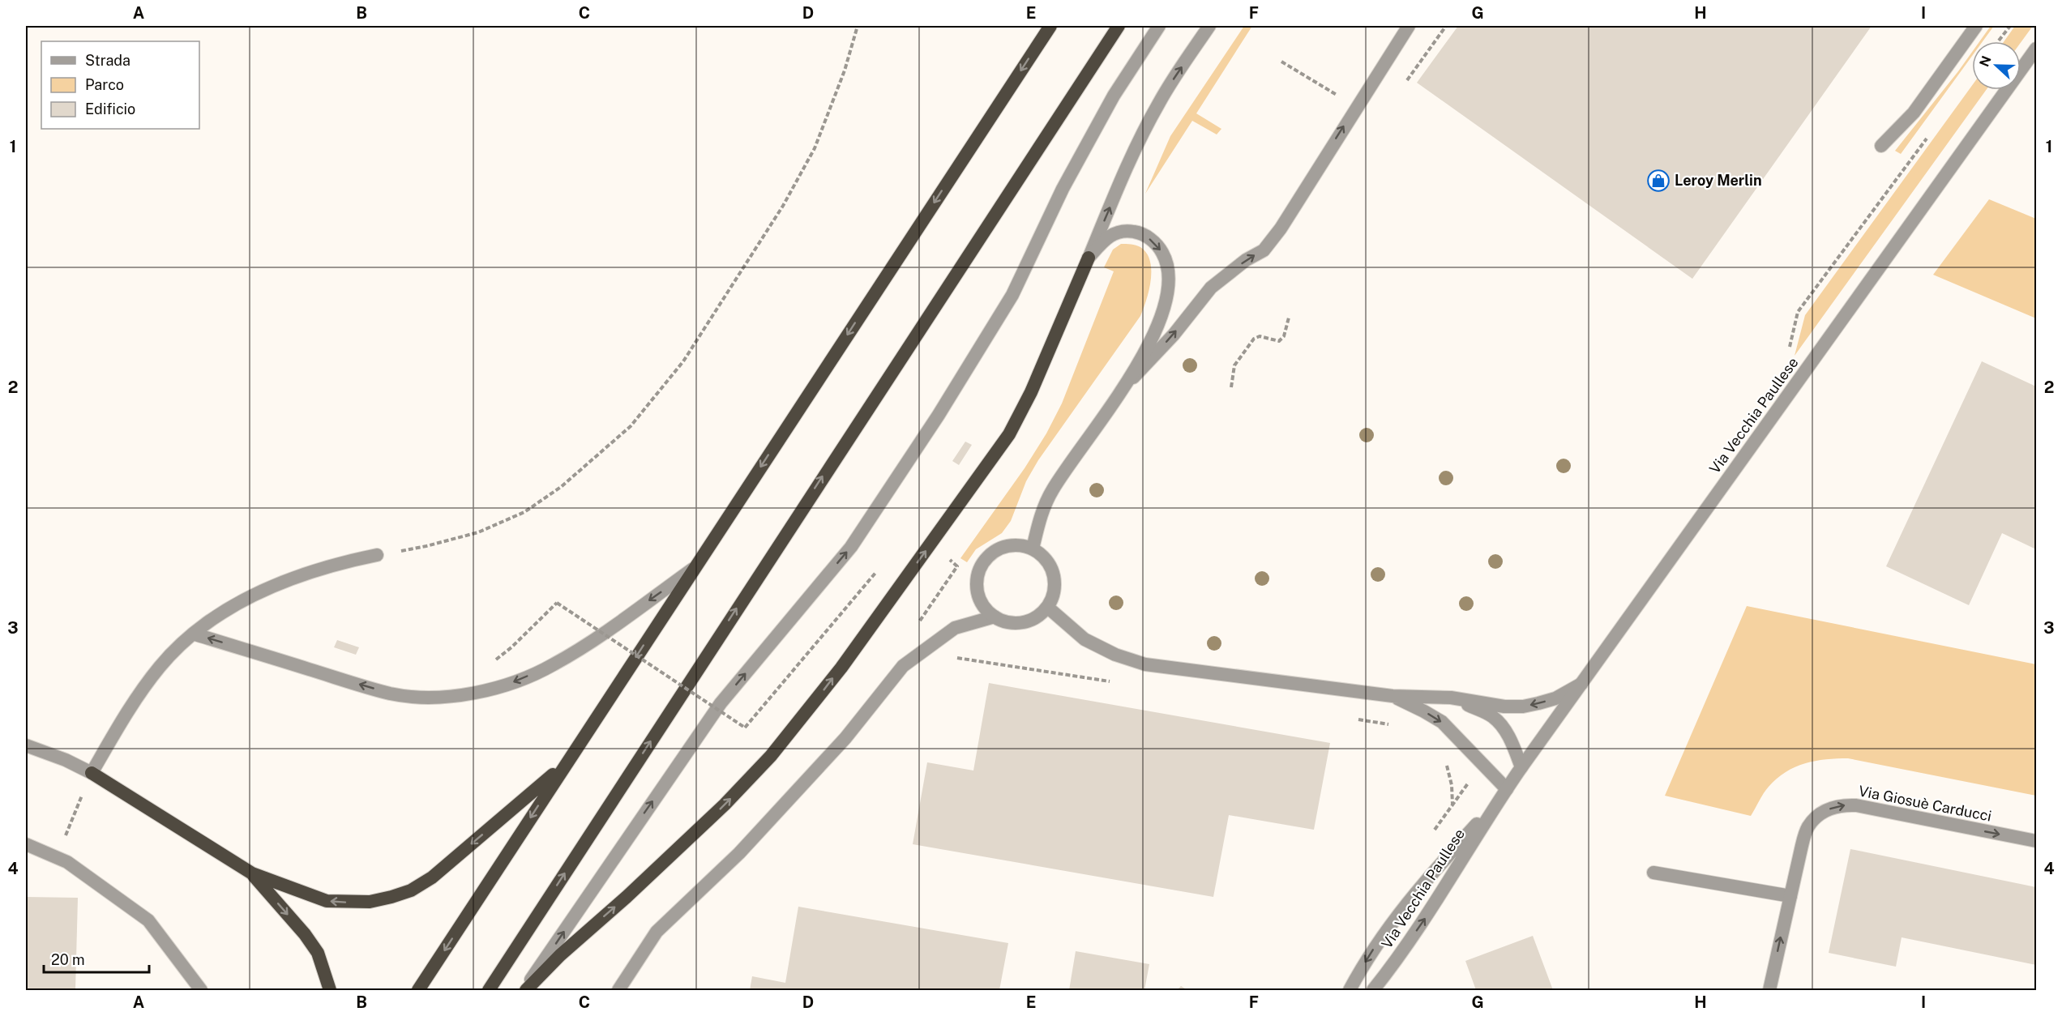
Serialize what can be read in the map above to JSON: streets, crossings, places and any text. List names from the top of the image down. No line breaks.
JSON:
{"streets":{"street":["Via Vecchia Paullese","Via Giosuè Carducci"]},"places":{"shop":["Leroy Merlin"]},"legend":["Strada","Parco","Edificio"],"scale_bar":"20 m","north":"left","grid":{"columns":["A","B","C","D","E","F","G","H","I"],"rows":["1","2","3","4"]}}
